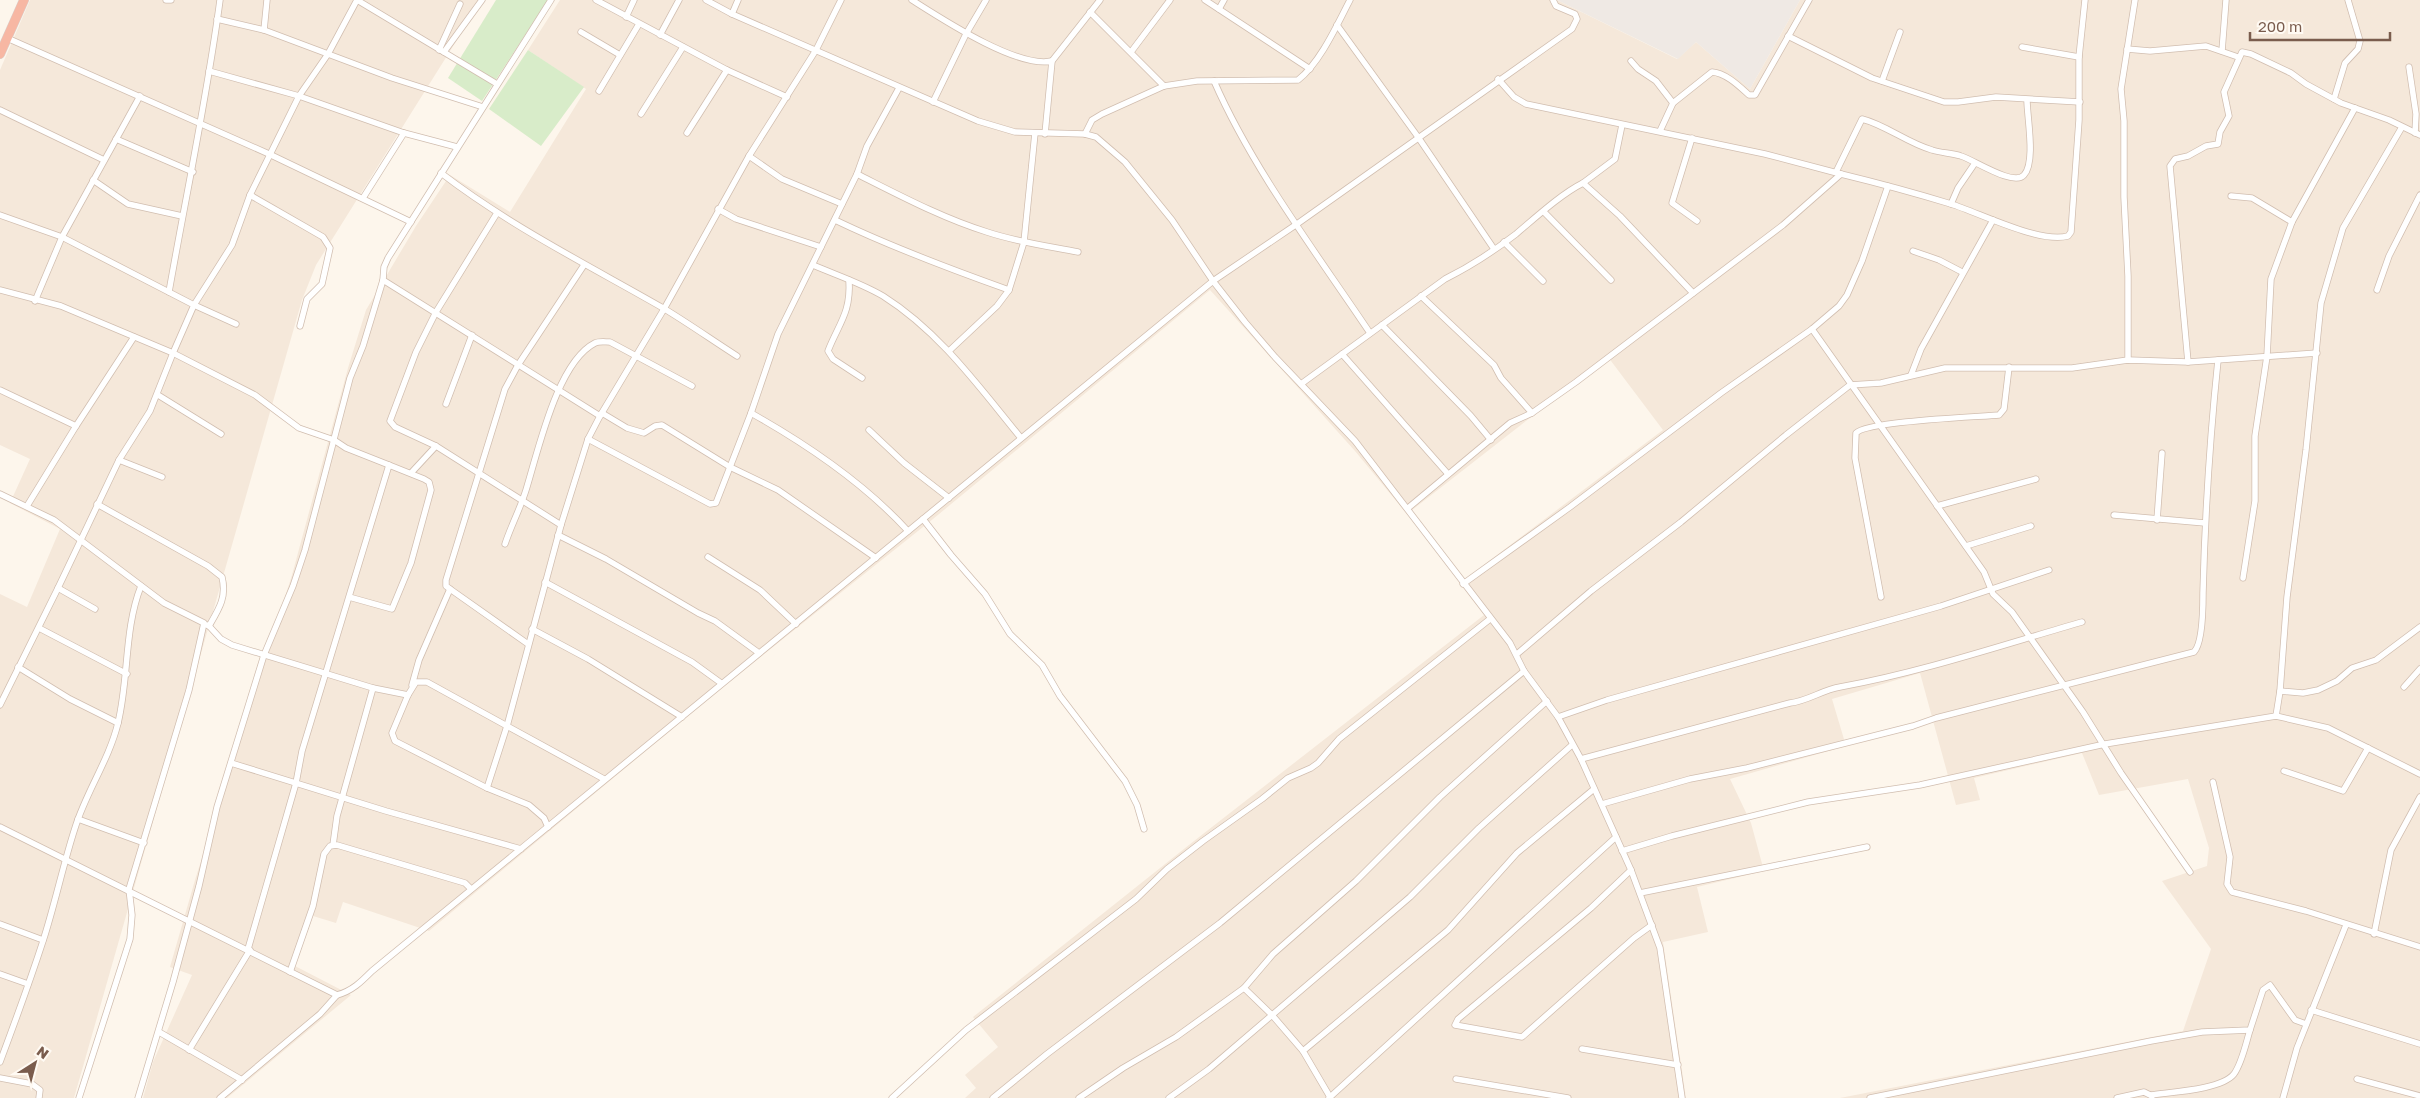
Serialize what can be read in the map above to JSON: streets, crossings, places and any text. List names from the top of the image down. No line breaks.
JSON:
{"scale_bar":"200 m","north":"top right"}
